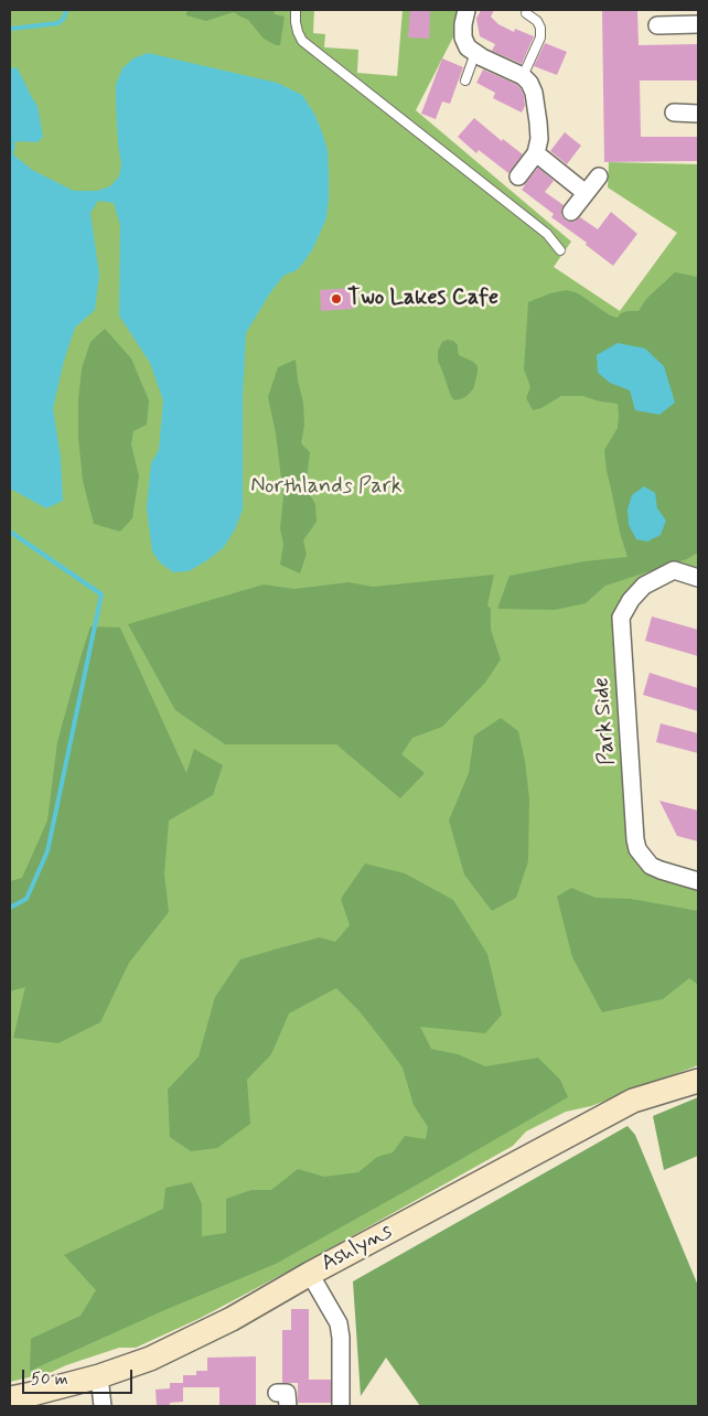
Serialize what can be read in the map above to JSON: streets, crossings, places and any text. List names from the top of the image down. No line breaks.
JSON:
{"streets":{"street":["Park Side","Ashlyns"]},"parks":["Northlands Park"],"places":["Two Lakes Cafe"],"scale_bar":"50 m"}
